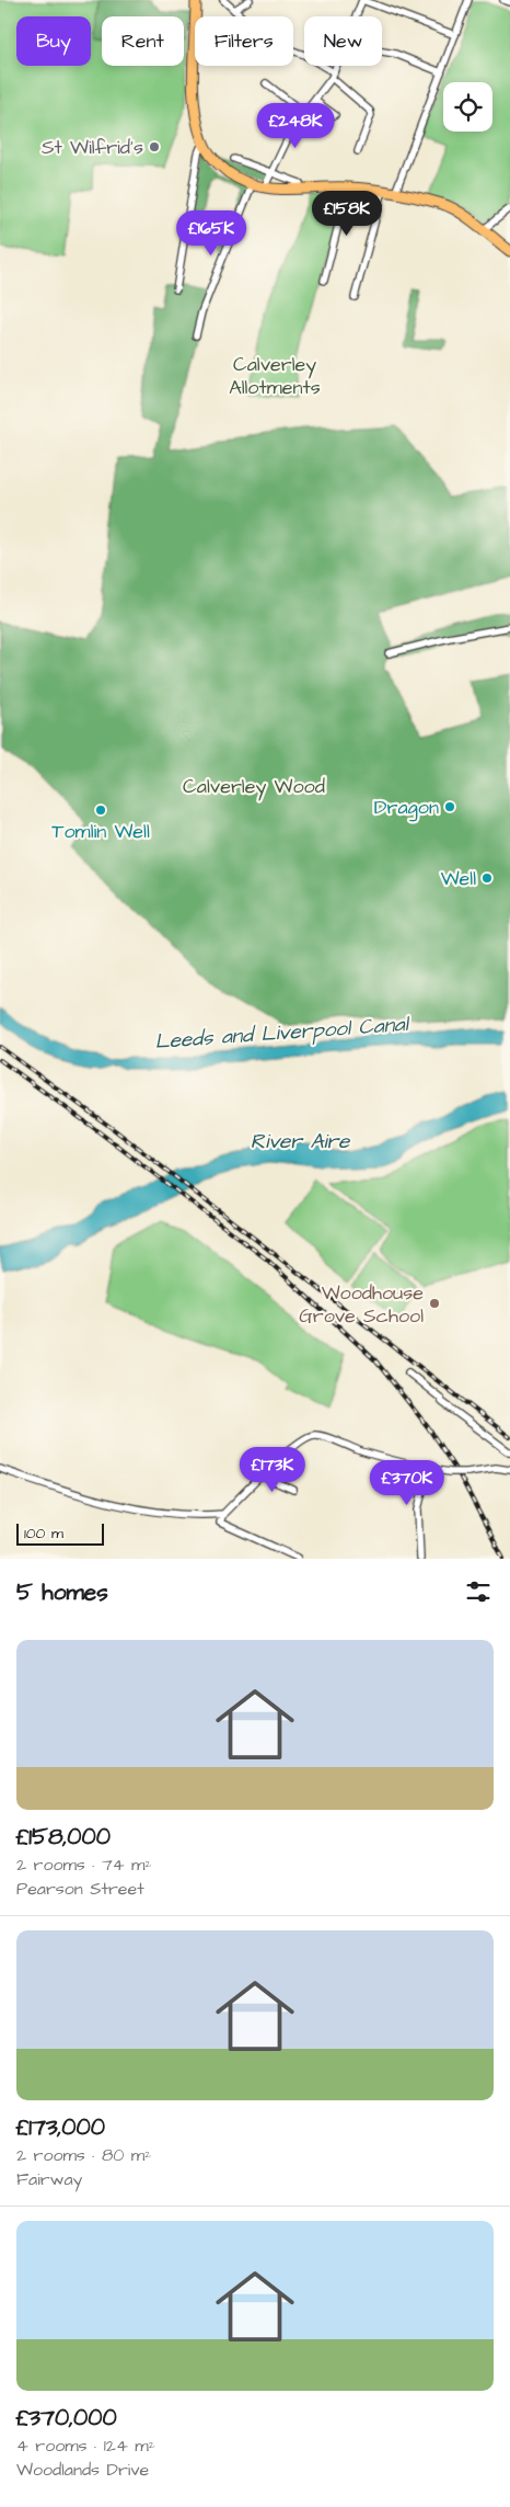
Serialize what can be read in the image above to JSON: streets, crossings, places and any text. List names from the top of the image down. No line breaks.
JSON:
{"water":["Leeds and Liverpool Canal","River Aire"],"parks":["Calverley Allotments","Calverley Wood"],"places":["St Wilfrid's","Dragon","Tomlin Well","Well","Woodhouse Grove School"],"scale_bar":"100 m","page":{"chip":["Buy","Rent","Filters","New"],"price":["£248K","£158K","£165K","£173K","£370K"],"scale":"100 m","heading":"5 homes","list":[{"name":"£158,000","note":"2 rooms · 74 m² · Pearson Street"},{"name":"£173,000","note":"2 rooms · 80 m² · Fairway"},{"name":"£370,000","note":"4 rooms · 124 m² · Woodlands Drive"}]}}
